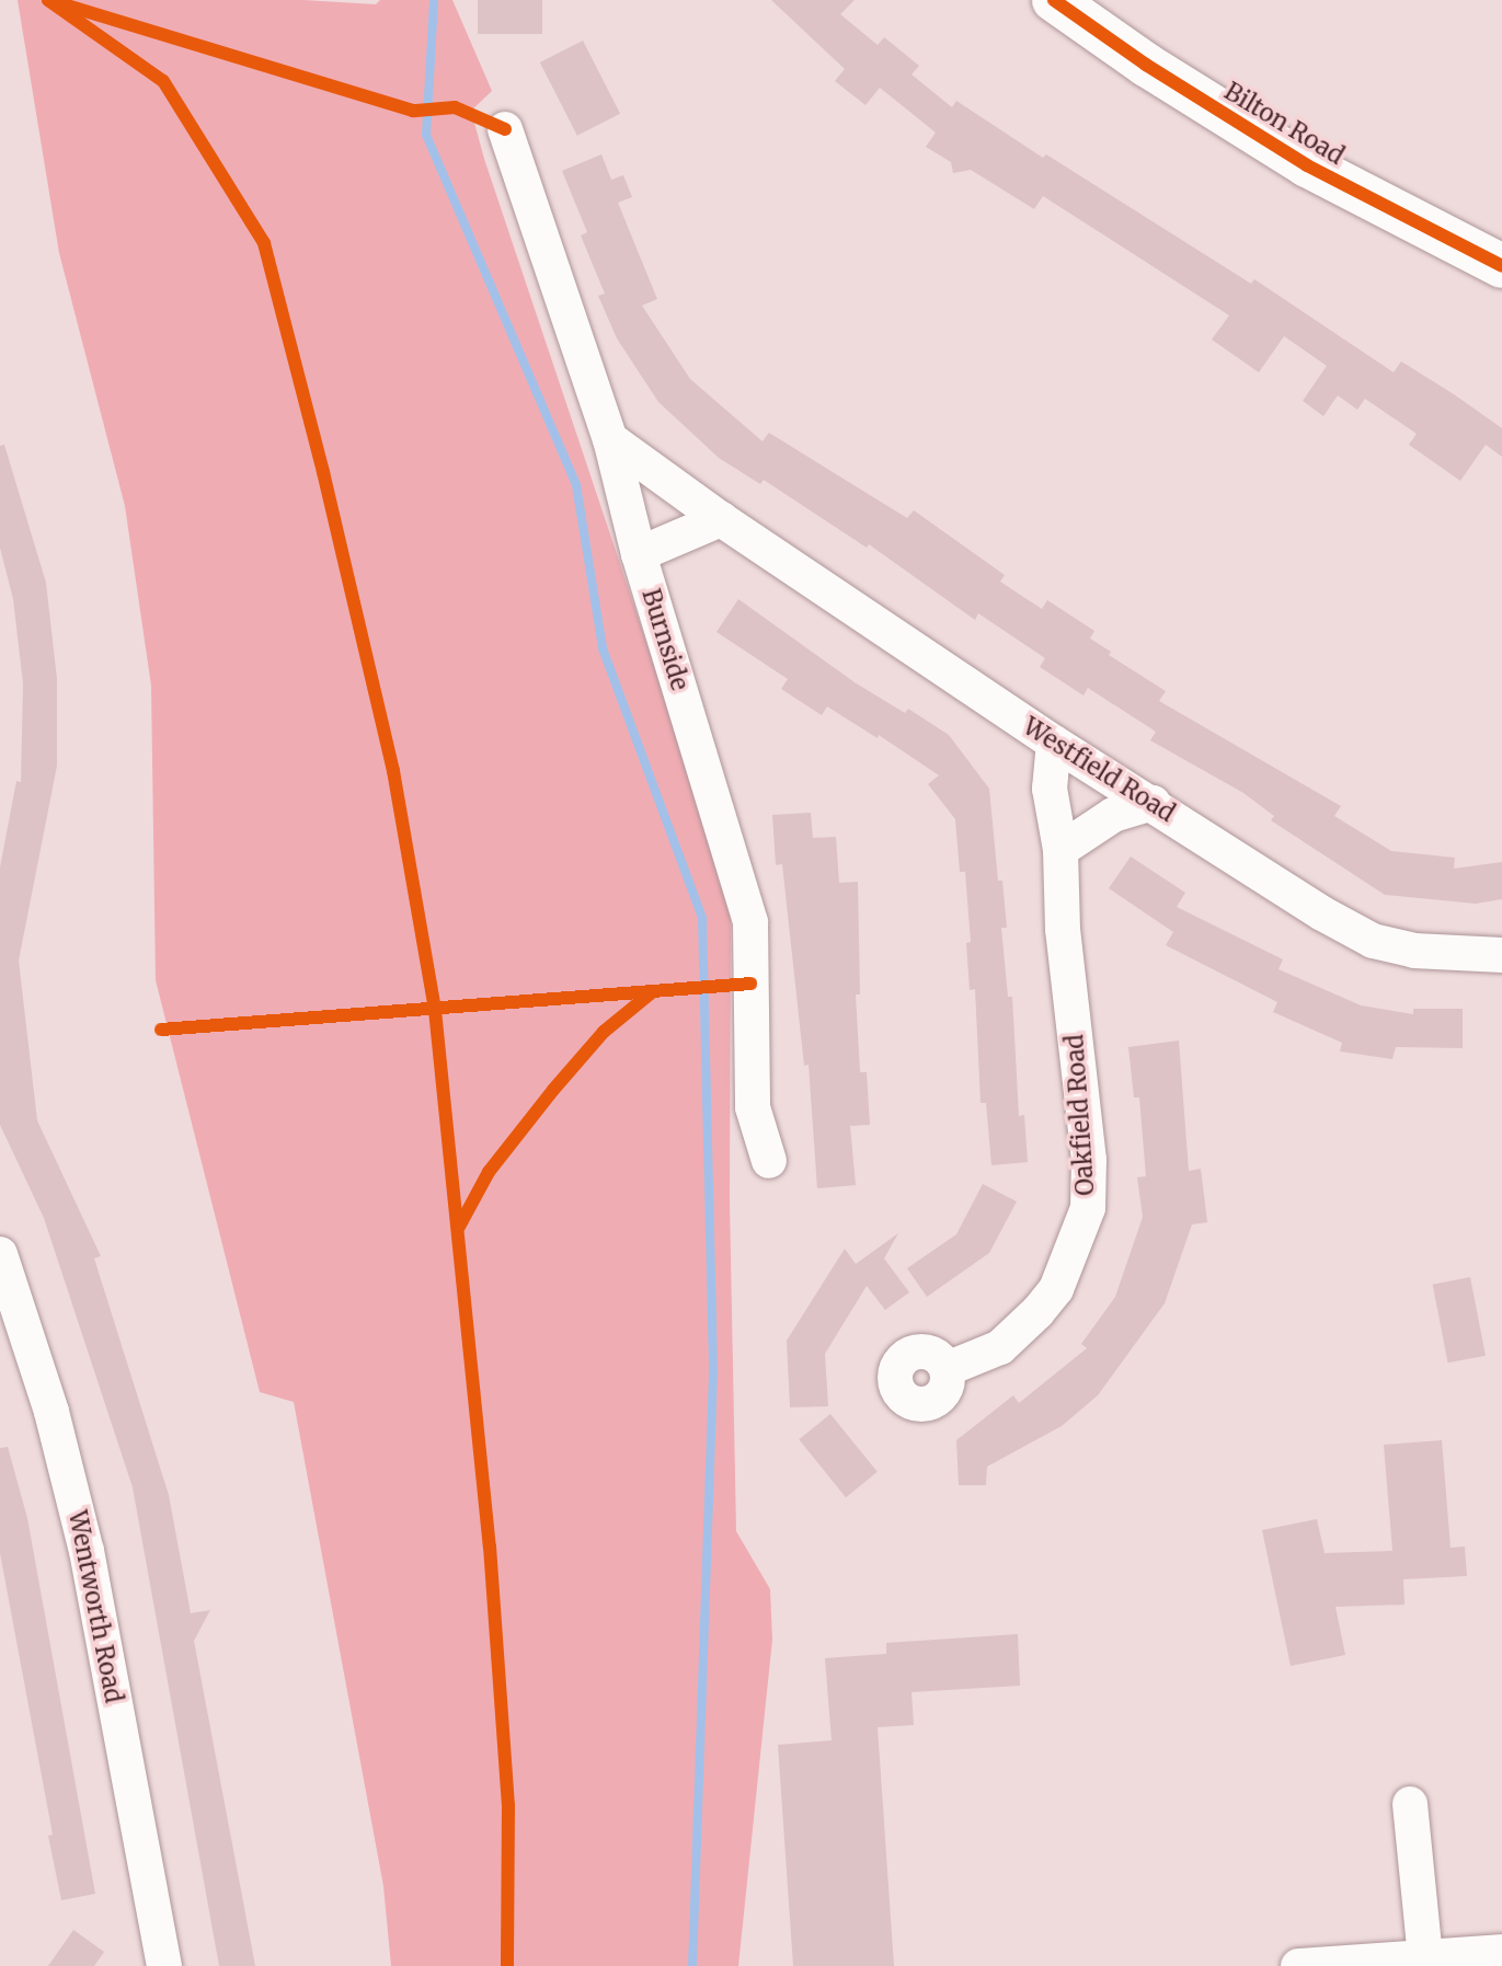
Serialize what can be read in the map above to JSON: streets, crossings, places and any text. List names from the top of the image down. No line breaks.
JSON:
{"streets":{"main road":["Bilton Road"],"street":["Burnside","Westfield Road","Oakfield Road","Wentworth Road"]},"crossings":[["Burnside","Westfield Road"],["Westfield Road","Oakfield Road"]]}
